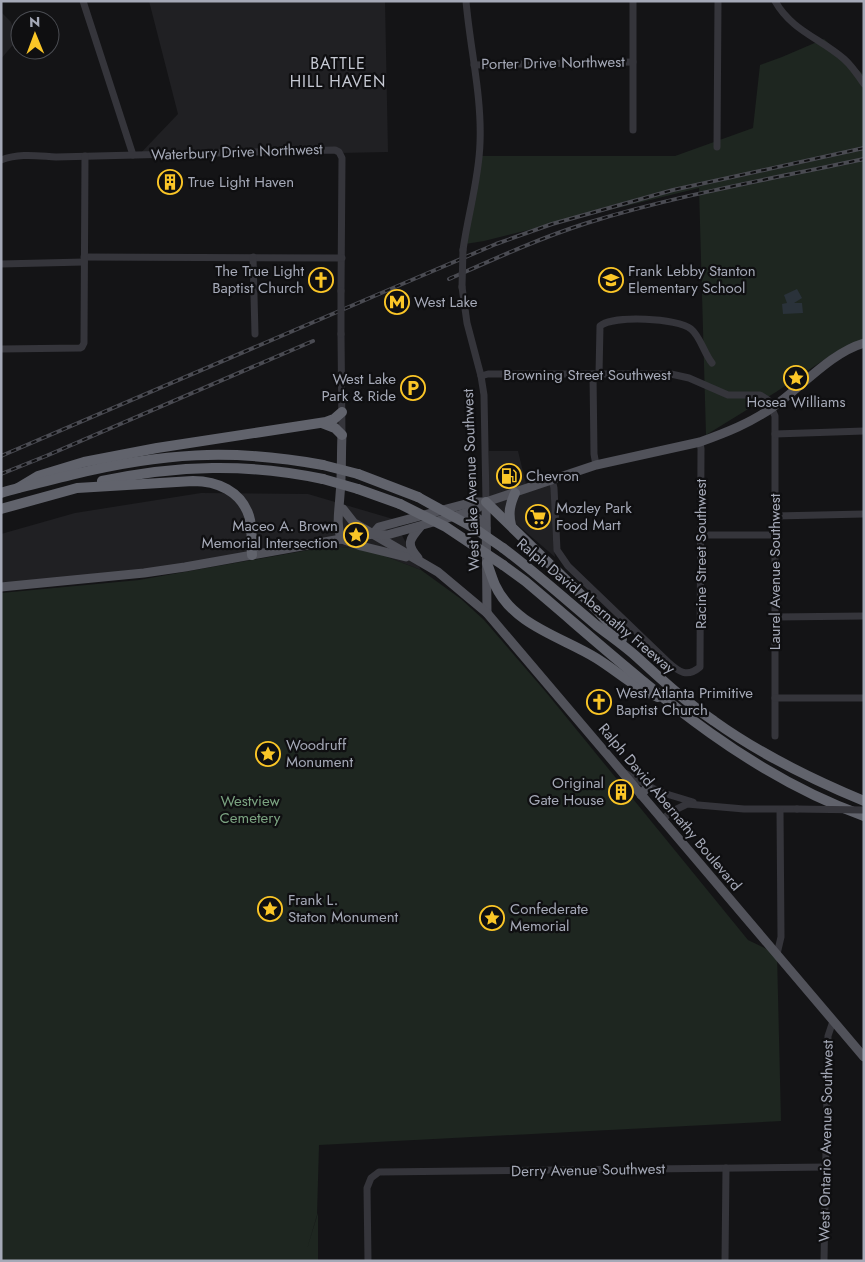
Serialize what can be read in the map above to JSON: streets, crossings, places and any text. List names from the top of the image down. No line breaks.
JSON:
{"streets":{"highway":["Ralph David Abernathy Freeway"],"main road":["West Lake Avenue Southwest","Ralph David Abernathy Boulevard"],"street":["Porter Drive Northwest","Waterbury Drive Northwest","Browning Street Southwest","Racine Street Southwest","Laurel Avenue Southwest","West Ontario Avenue Southwest","Derry Avenue Southwest"]},"crossings":[["Porter Drive Northwest","West Lake Avenue Southwest"],["Browning Street Southwest","West Lake Avenue Southwest"],["Browning Street Southwest","Laurel Avenue Southwest"],["West Lake Avenue Southwest","Ralph David Abernathy Boulevard"],["Ralph David Abernathy Boulevard","West Ontario Avenue Southwest"],["West Ontario Avenue Southwest","Derry Avenue Southwest"]],"districts":["BATTLE HILL HAVEN"],"parks":["Westview Cemetery"],"places":{"building":["True Light Haven","Original Gate House"],"church":["The True Light Baptist Church","West Atlanta Primitive Baptist Church"],"school or university":["Frank Lebby Stanton Elementary School"],"metro station":["West Lake"],"place":["Hosea Williams","Maceo A. Brown Memorial Intersection","Woodruff Monument","Frank L. Staton Monument","Confederate Memorial"],"parking":["West Lake Park & Ride"],"fuel station":["Chevron"],"supermarket":["Mozley Park Food Mart"]},"north":"top"}
